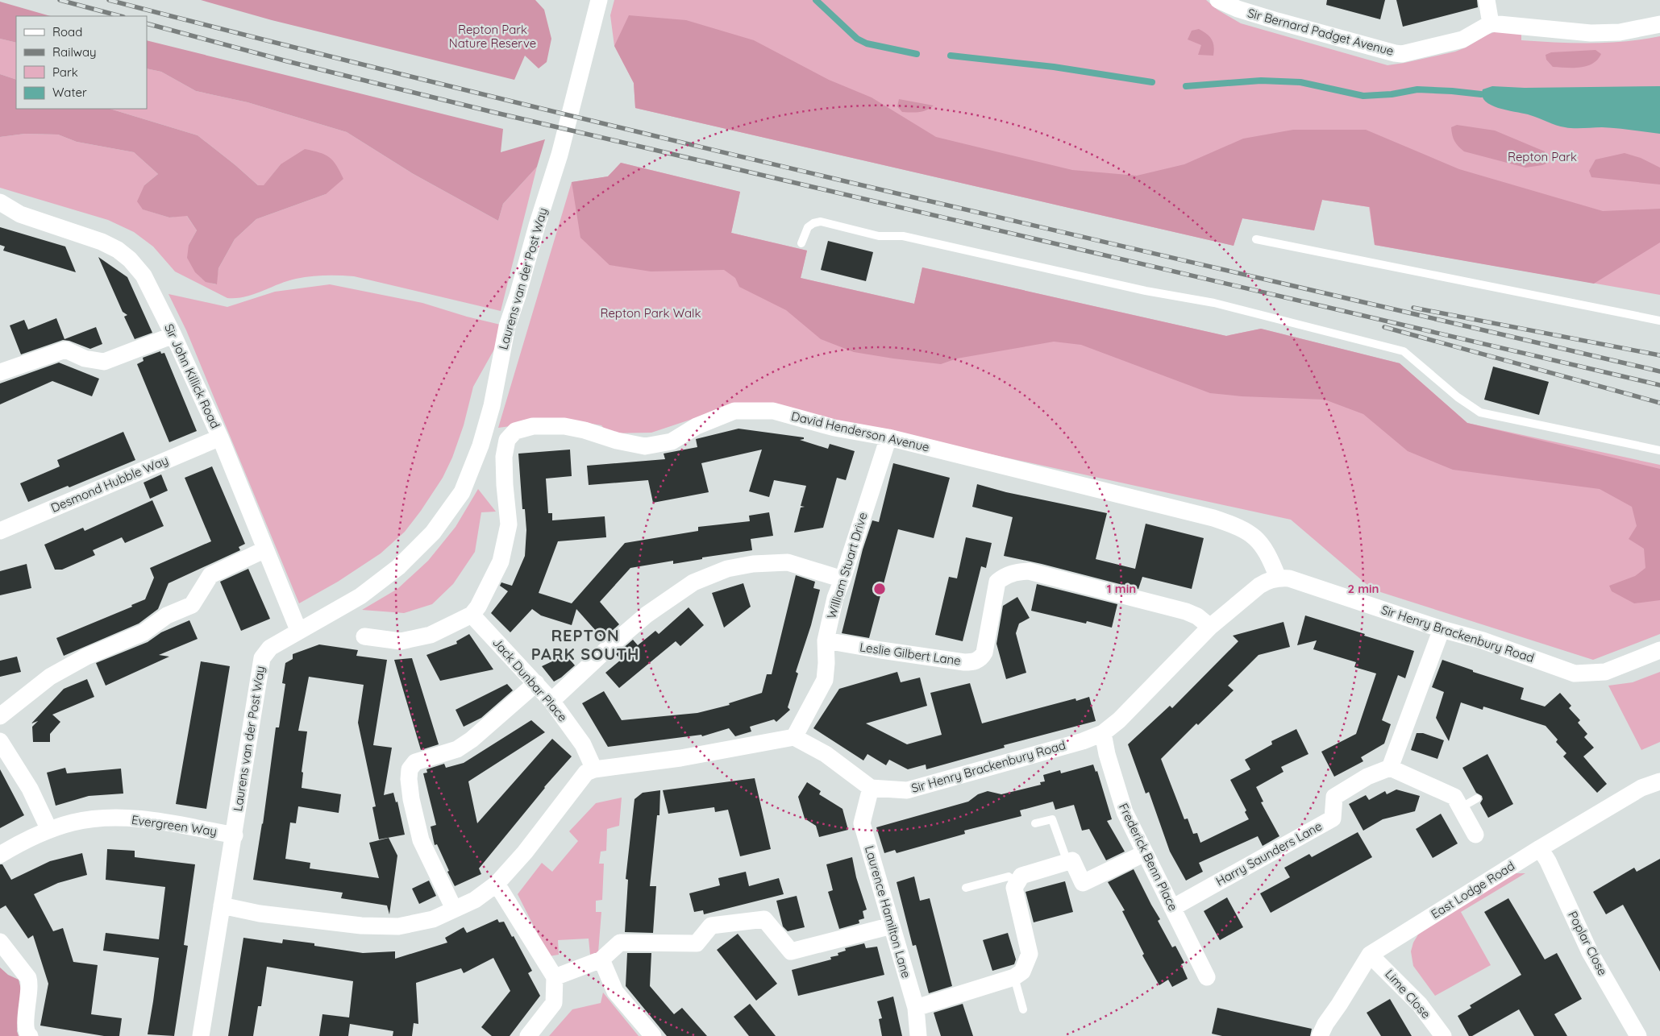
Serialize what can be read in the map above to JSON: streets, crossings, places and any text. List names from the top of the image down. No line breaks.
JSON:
{"streets":{"street":["Sir Bernard Padget Avenue","Laurens van der Post Way","Sir John Killick Road","David Henderson Avenue","Desmond Hubble Way","William Stuart Drive","Sir Henry Brackenbury Road","Leslie Gilbert Lane","Jack Dunbar Place","Evergreen Way","Harry Saunders Lane","Frederick Benn Place","East Lodge Road","Laurence Hamilton Lane","Poplar Close","Lime Close"]},"crossings":[["Laurens van der Post Way","Sir John Killick Road"],["Laurens van der Post Way","Evergreen Way"],["Sir John Killick Road","Desmond Hubble Way"],["David Henderson Avenue","William Stuart Drive"],["David Henderson Avenue","Sir Henry Brackenbury Road"],["David Henderson Avenue","Jack Dunbar Place"],["William Stuart Drive","Leslie Gilbert Lane"],["Sir Henry Brackenbury Road","Leslie Gilbert Lane"],["Sir Henry Brackenbury Road","Frederick Benn Place"],["Sir Henry Brackenbury Road","Laurence Hamilton Lane"],["Harry Saunders Lane","Frederick Benn Place"],["East Lodge Road","Poplar Close"],["East Lodge Road","Lime Close"]],"districts":["REPTON PARK SOUTH"],"parks":["Repton Park Nature Reserve","Repton Park","Repton Park Walk"],"legend":["Road","Railway","Park","Water"],"rings":["1 min","2 min"]}
